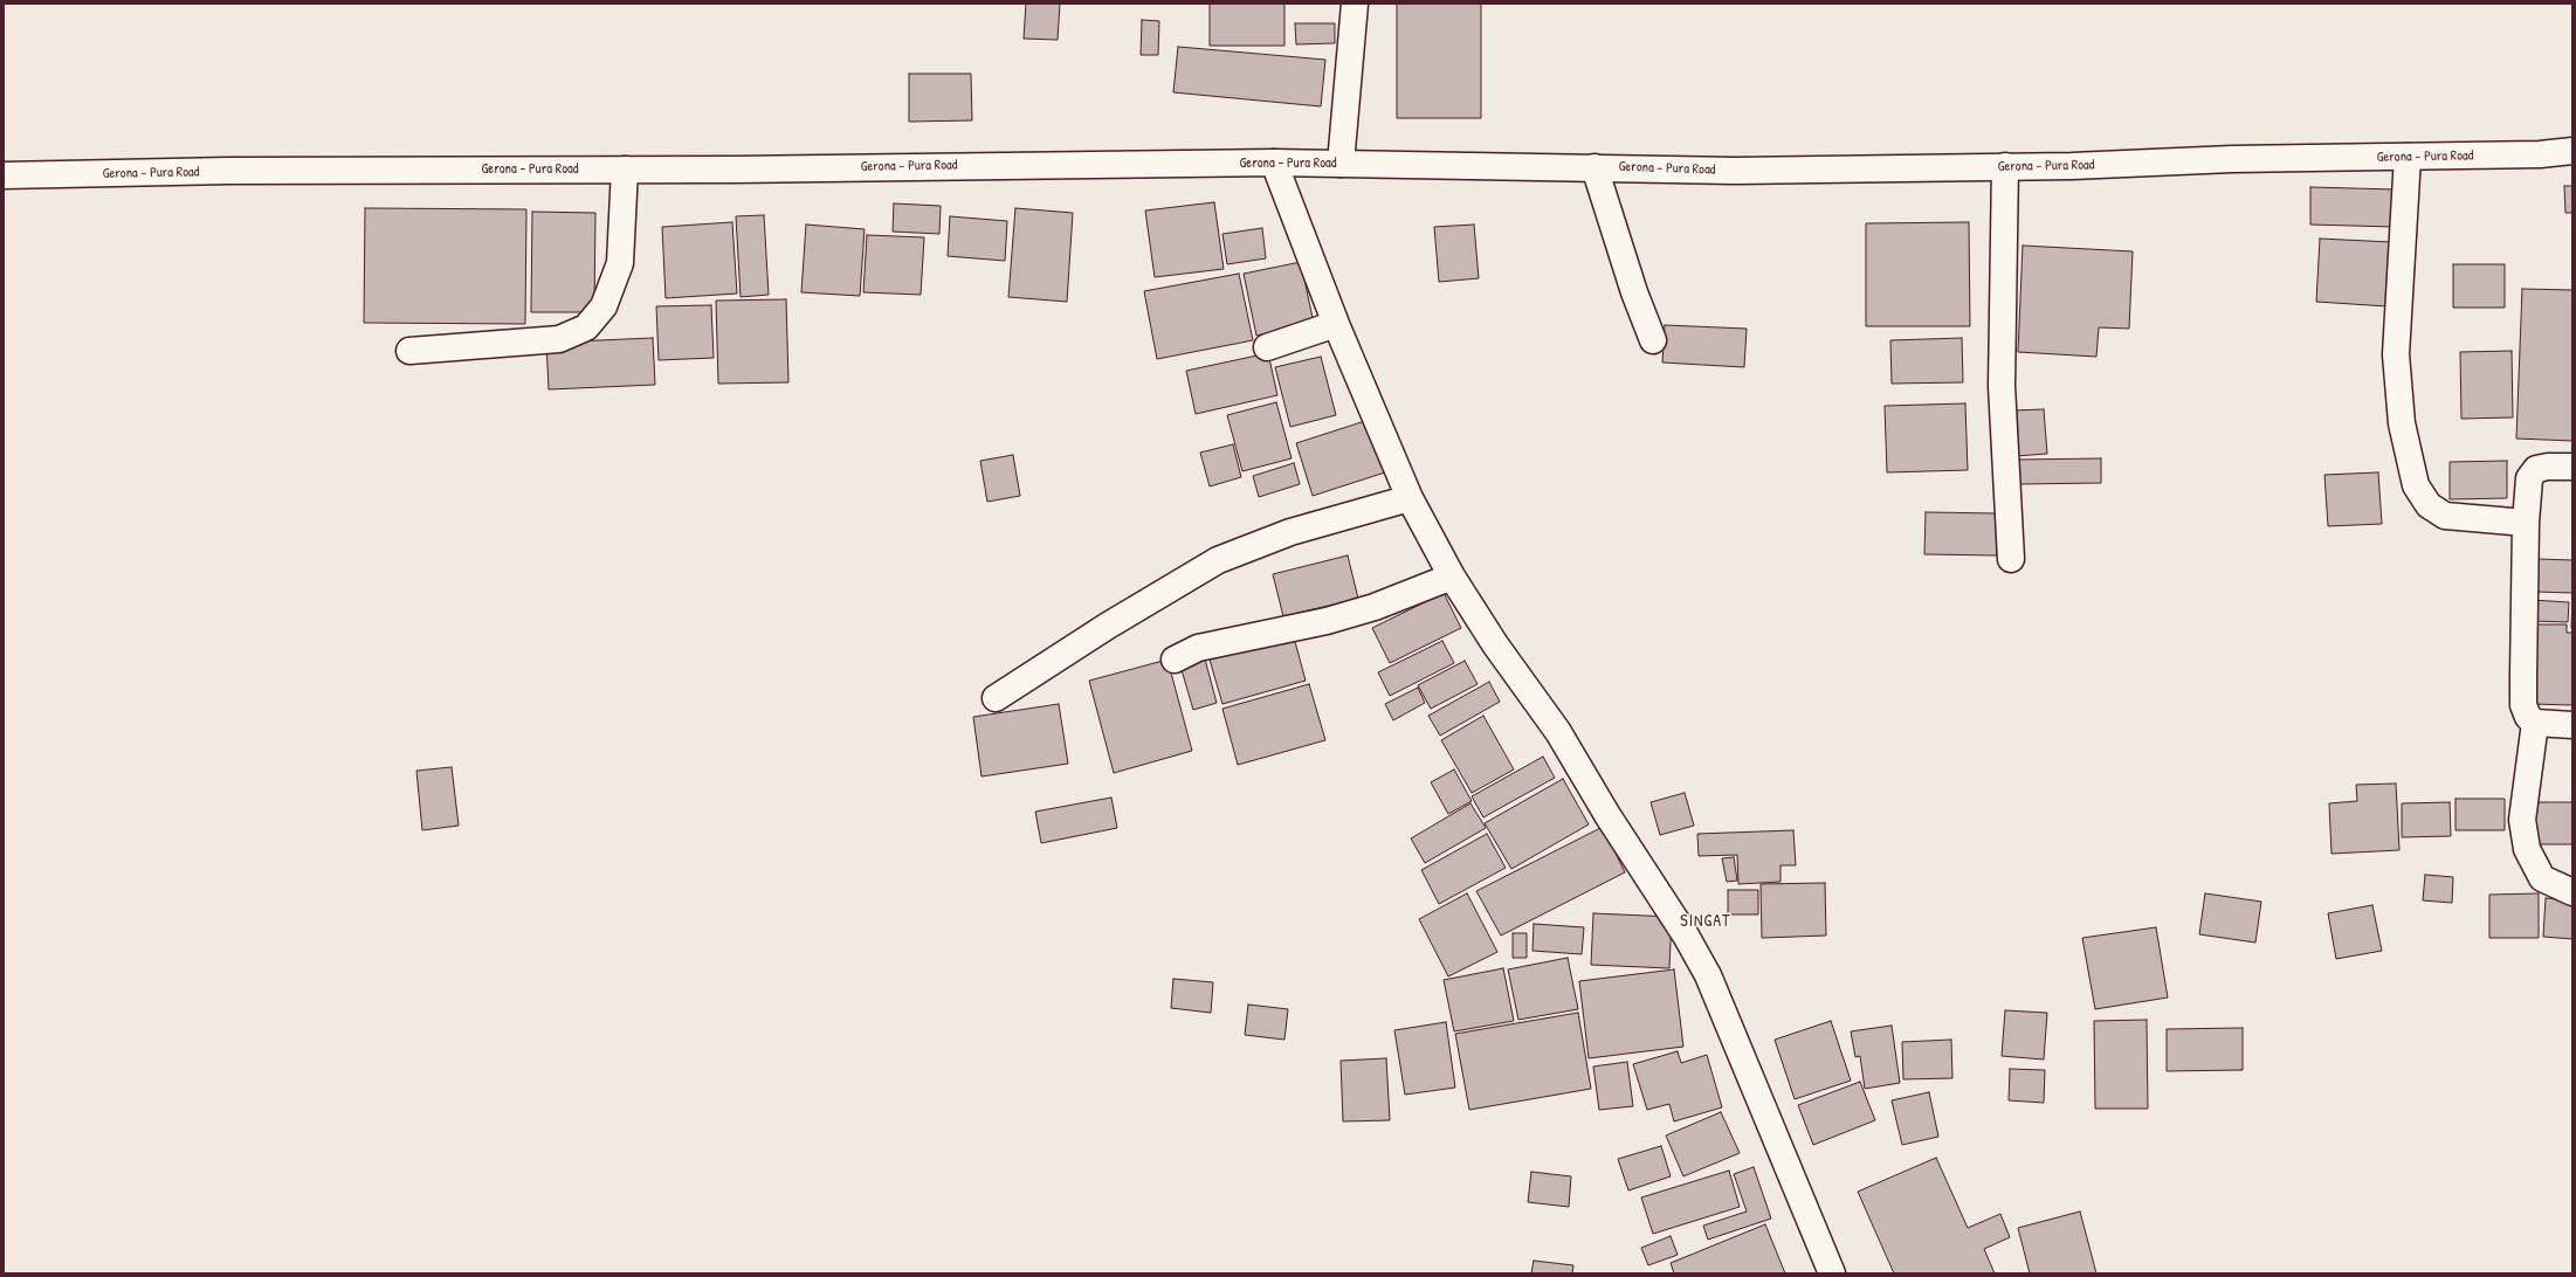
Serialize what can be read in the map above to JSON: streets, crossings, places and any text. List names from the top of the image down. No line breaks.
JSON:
{"streets":{"street":["Gerona - Pura Road"]},"districts":["SINGAT"]}
